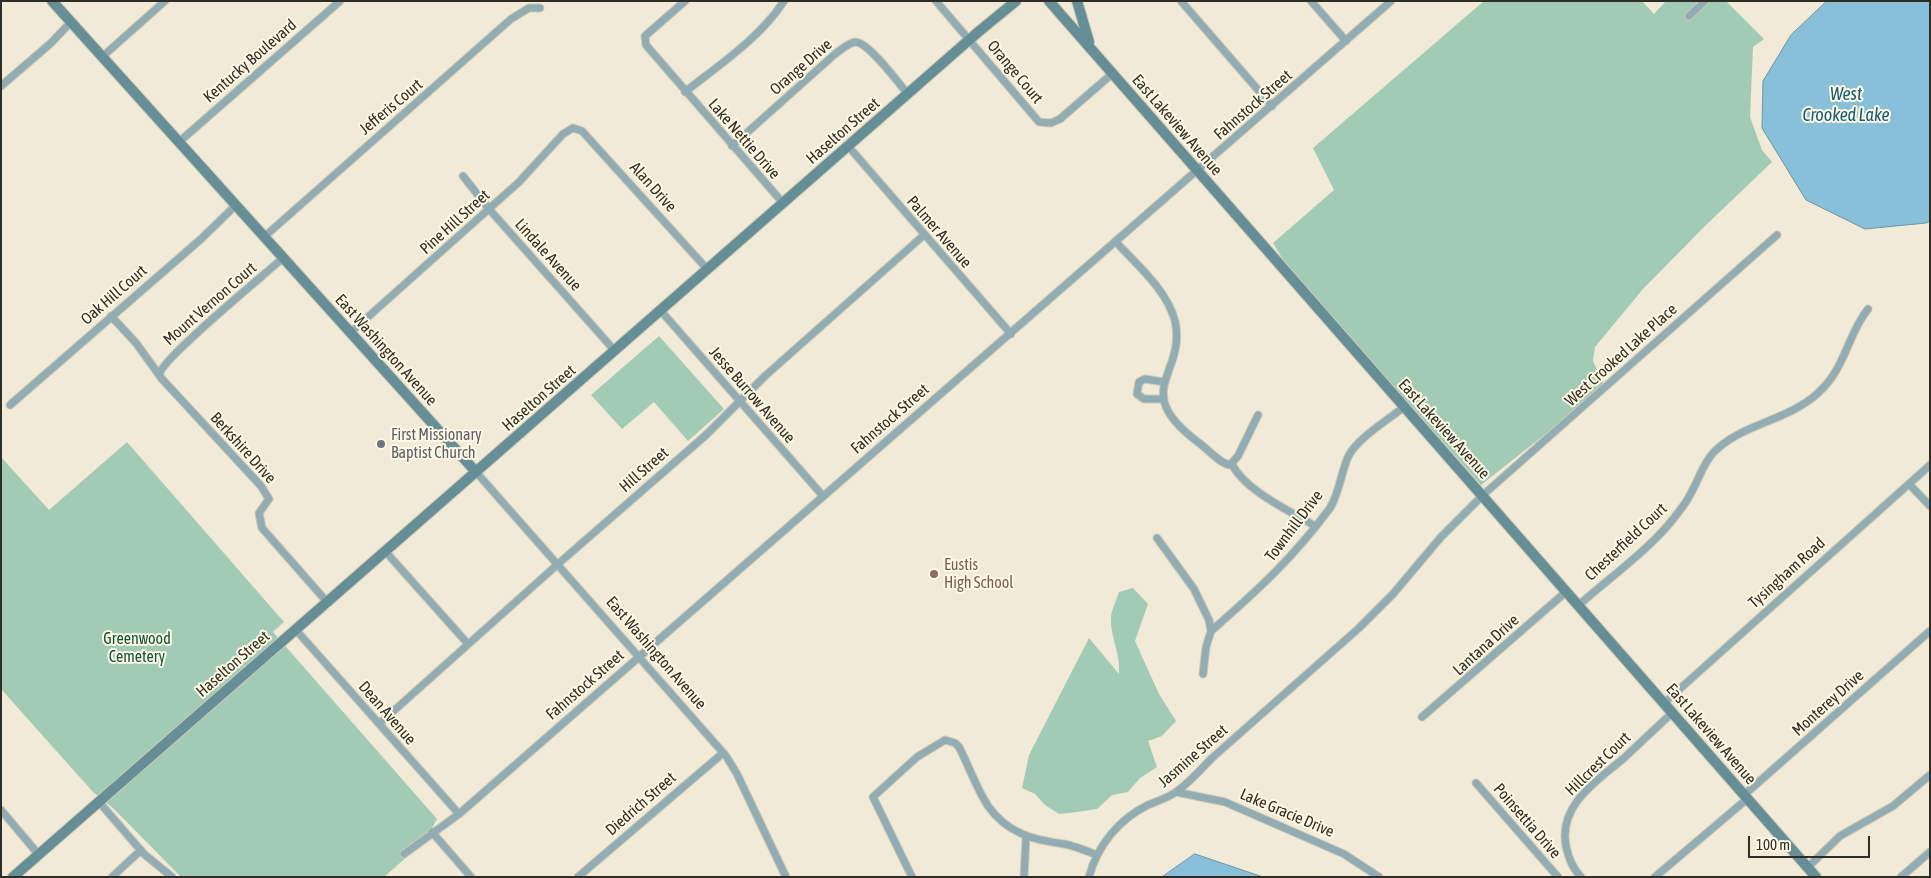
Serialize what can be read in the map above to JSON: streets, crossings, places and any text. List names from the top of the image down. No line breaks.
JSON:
{"streets":{"street":["Kentucky Boulevard","Orange Drive","Orange Court","Fahnstock Street","Jefferis Court","East Lakeview Avenue","Haselton Street","Lake Nettie Drive","Alan Drive","Pine Hill Street","Palmer Avenue","Lindale Avenue","Oak Hill Court","Mount Vernon Court","East Washington Avenue","West Crooked Lake Place","Jesse Burrow Avenue","Berkshire Drive","Hill Street","Townhill Drive","Chesterfield Court","Tysingham Road","Lantana Drive","Monterey Drive","Dean Avenue","Jasmine Street","Hillcrest Court","Diedrich Street","Lake Gracie Drive","Poinsettia Drive"]},"crossings":[["Kentucky Boulevard","East Washington Avenue"],["Orange Drive","Haselton Street"],["Orange Drive","Lake Nettie Drive"],["Orange Court","East Lakeview Avenue"],["Orange Court","Haselton Street"],["Fahnstock Street","East Lakeview Avenue"],["Fahnstock Street","Palmer Avenue"],["Fahnstock Street","East Washington Avenue"],["Fahnstock Street","Jesse Burrow Avenue"],["Fahnstock Street","Dean Avenue"],["Jefferis Court","East Washington Avenue"],["East Lakeview Avenue","West Crooked Lake Place"],["East Lakeview Avenue","Townhill Drive"],["East Lakeview Avenue","Chesterfield Court"],["East Lakeview Avenue","Tysingham Road"],["East Lakeview Avenue","Lantana Drive"],["East Lakeview Avenue","Monterey Drive"],["East Lakeview Avenue","Jasmine Street"],["East Lakeview Avenue","Hillcrest Court"],["Haselton Street","Lake Nettie Drive"],["Haselton Street","Alan Drive"],["Haselton Street","Palmer Avenue"],["Haselton Street","Lindale Avenue"],["Haselton Street","East Washington Avenue"],["Haselton Street","Jesse Burrow Avenue"],["Haselton Street","Berkshire Drive"],["Haselton Street","Dean Avenue"],["Alan Drive","Pine Hill Street"],["Pine Hill Street","Lindale Avenue"],["Pine Hill Street","East Washington Avenue"],["Palmer Avenue","Hill Street"],["Oak Hill Court","East Washington Avenue"],["Oak Hill Court","Berkshire Drive"],["Mount Vernon Court","East Washington Avenue"],["Mount Vernon Court","Berkshire Drive"],["East Washington Avenue","Hill Street"],["East Washington Avenue","Diedrich Street"],["West Crooked Lake Place","Jasmine Street"],["Jesse Burrow Avenue","Hill Street"],["Hill Street","Dean Avenue"],["Jasmine Street","Lake Gracie Drive"]],"water":["West Crooked Lake"],"parks":["Greenwood Cemetery"],"places":["First Missionary Baptist Church","Eustis High School"],"scale_bar":"100 m"}
